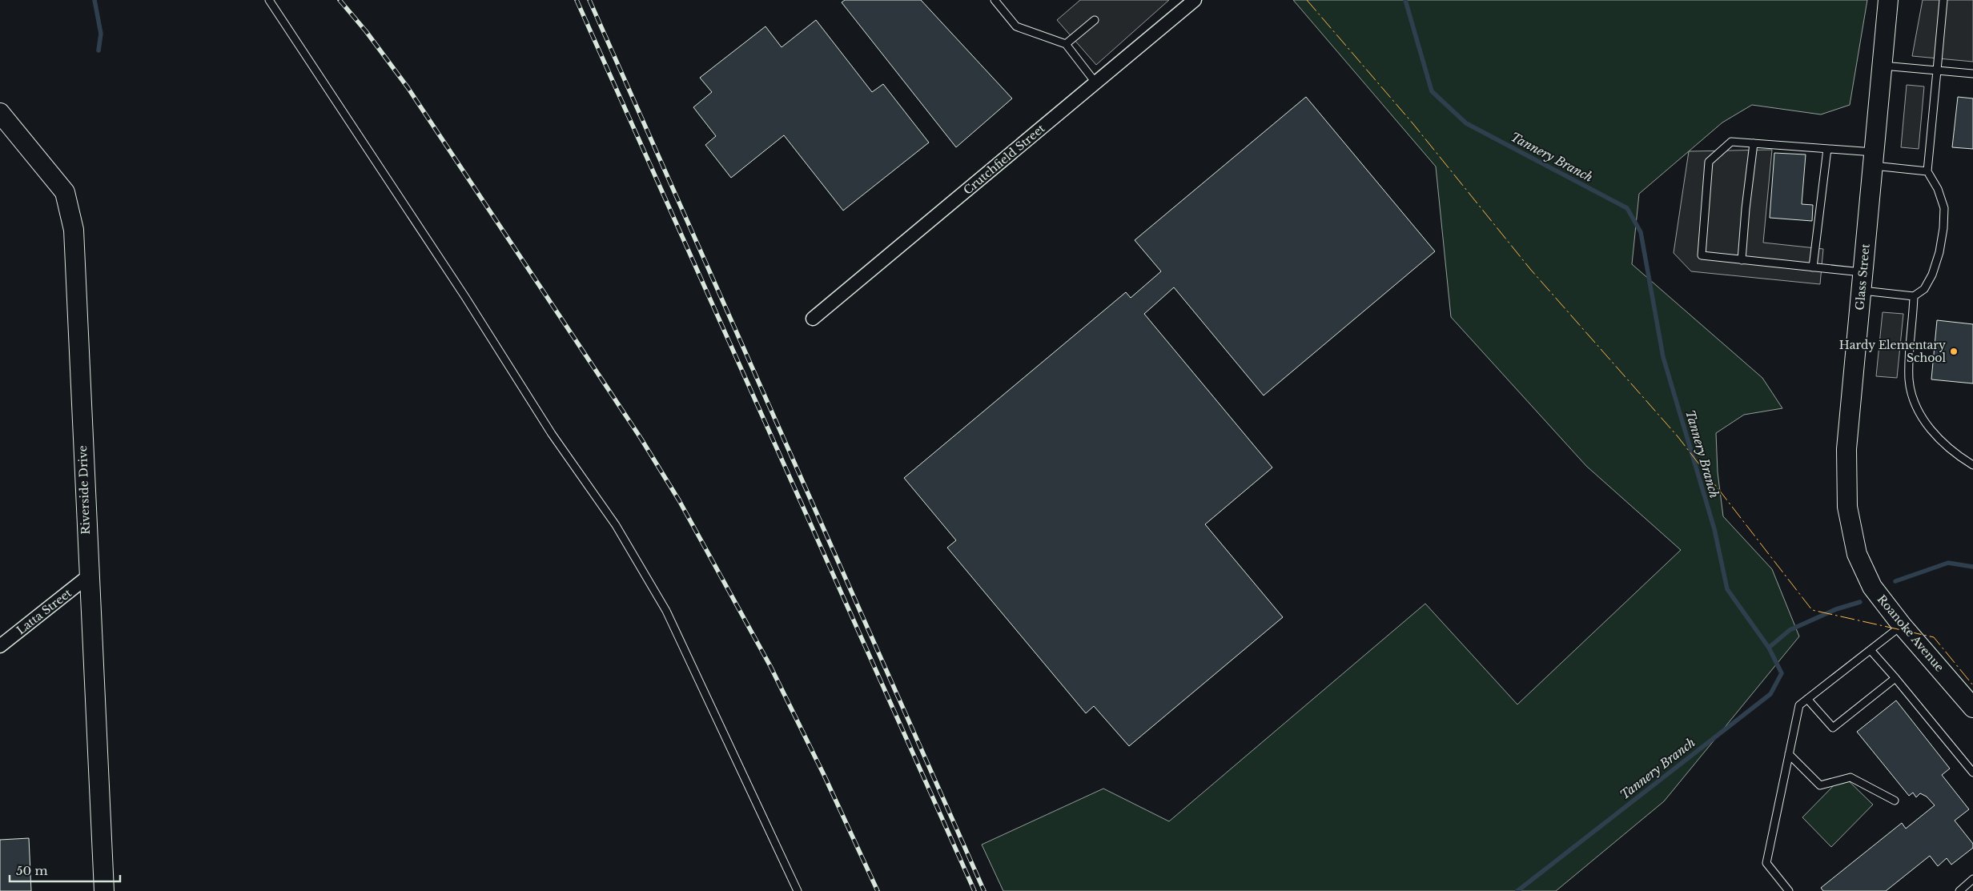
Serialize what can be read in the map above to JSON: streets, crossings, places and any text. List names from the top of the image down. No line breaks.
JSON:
{"streets":{"street":["Crutchfield Street","Glass Street","Riverside Drive","Latta Street","Roanoke Avenue"]},"crossings":[["Glass Street","Roanoke Avenue"],["Riverside Drive","Latta Street"]],"water":["Tannery Branch"],"places":["Hardy Elementary School"],"scale_bar":"50 m"}
